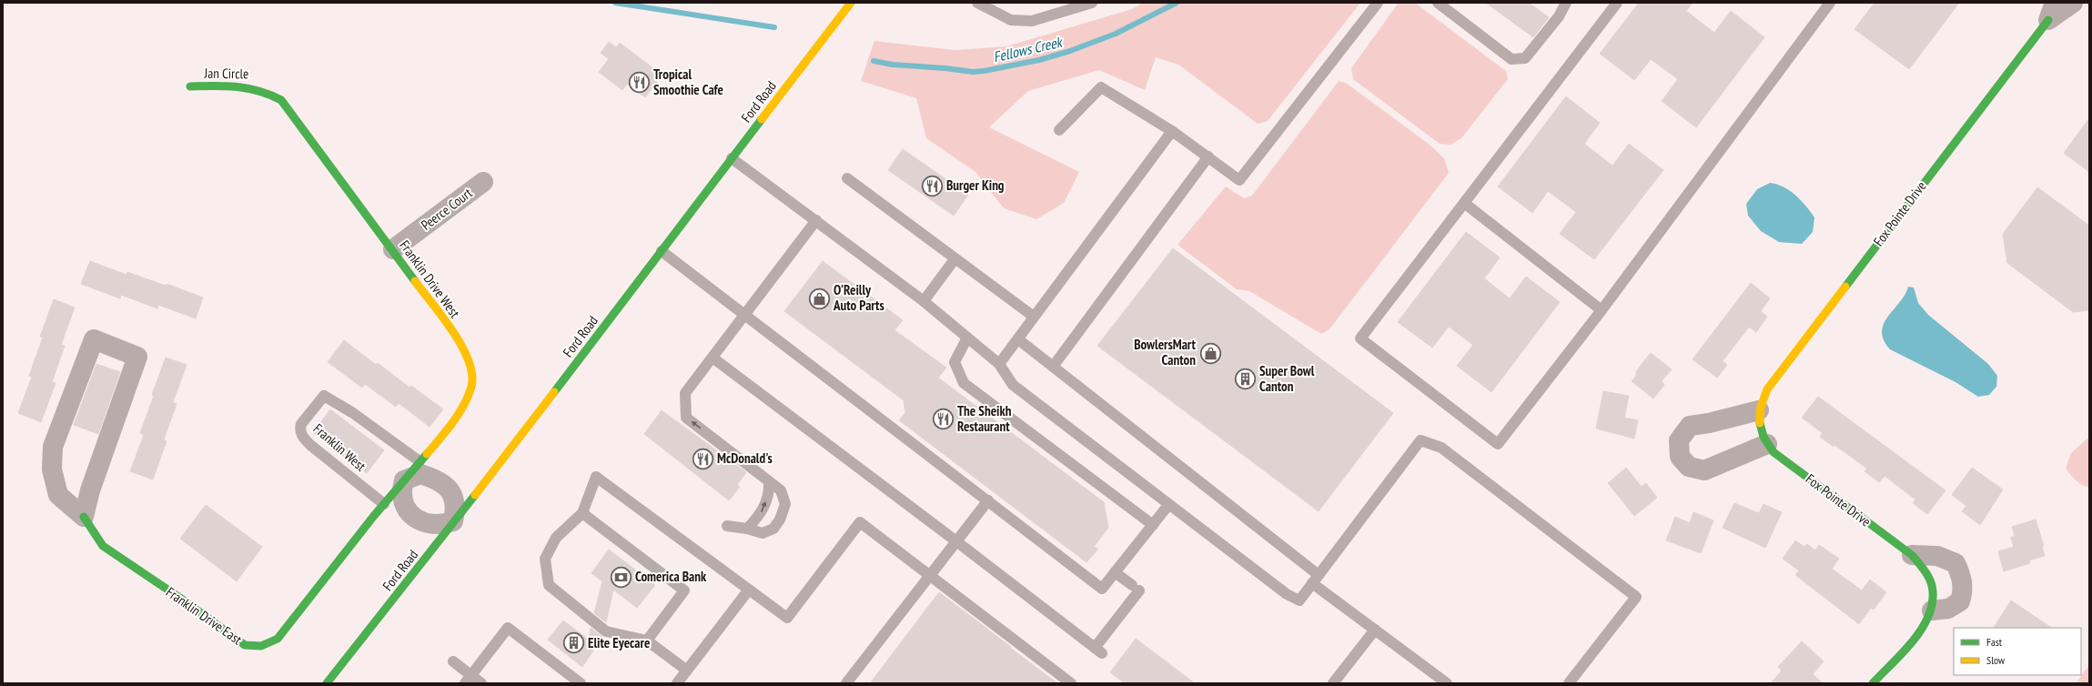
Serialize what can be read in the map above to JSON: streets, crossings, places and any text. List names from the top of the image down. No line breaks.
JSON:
{"streets":{"street":["Jan Circle","Ford Road","Peerce Court","Fox Pointe Drive","Franklin Drive West","Franklin Drive East"],"lane":["Franklin West"]},"crossings":[["Jan Circle","Franklin Drive West"],["Ford Road","Franklin Drive West"],["Ford Road","Franklin Drive East"],["Peerce Court","Franklin Drive West"],["Franklin Drive West","Franklin West"],["Franklin Drive West","Franklin Drive East"],["Franklin West","Franklin Drive East"]],"water":["Fellows Creek"],"places":{"restaurant":["Tropical Smoothie Cafe","Burger King","The Sheikh Restaurant","McDonald's"],"shop":["O'Reilly Auto Parts","BowlersMart Canton"],"building":["Super Bowl Canton","Elite Eyecare"],"bank":["Comerica Bank"]},"legend":["Fast","Slow"]}
